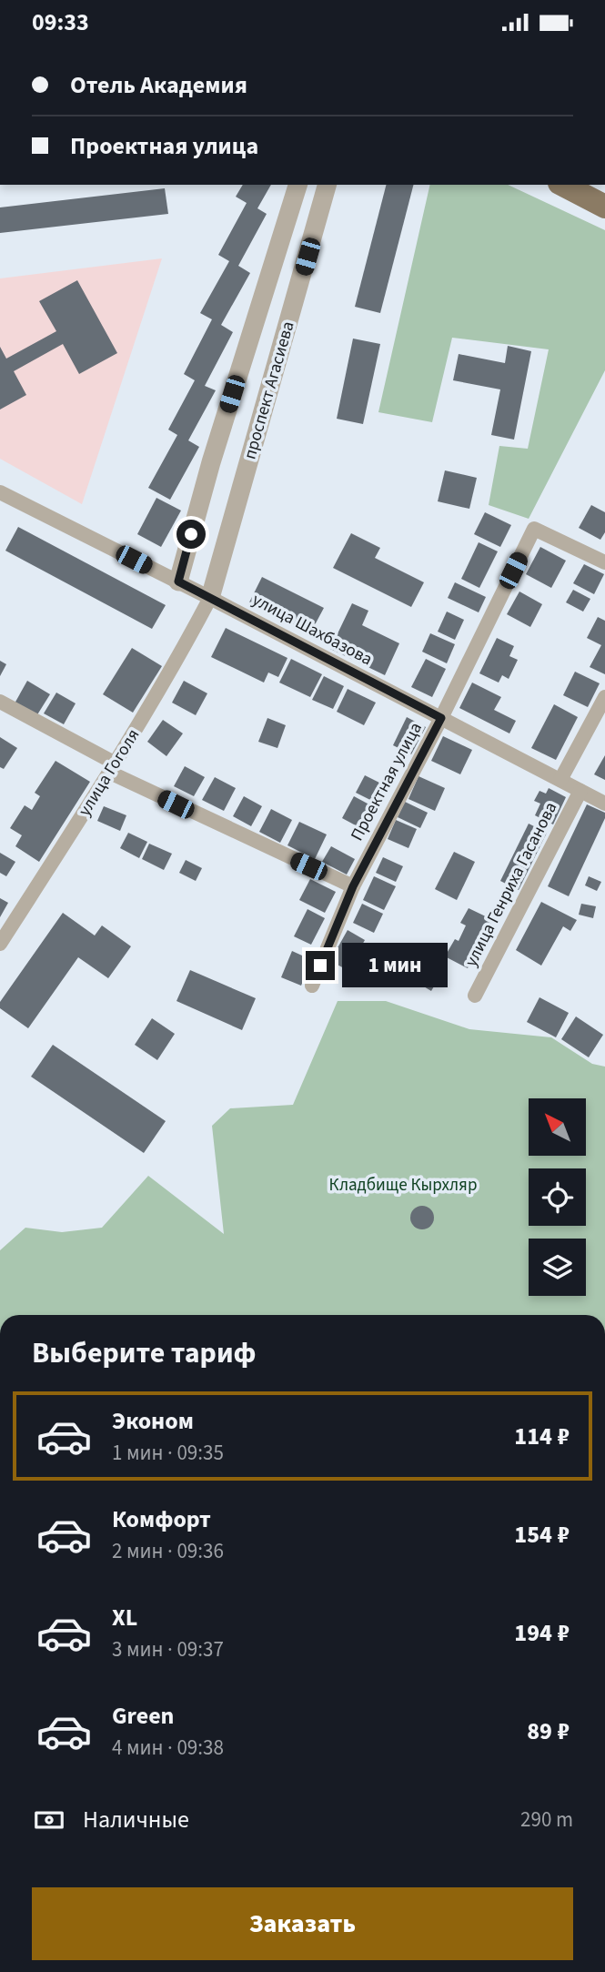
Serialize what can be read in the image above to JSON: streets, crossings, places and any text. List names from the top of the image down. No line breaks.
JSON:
{"streets":{"street":["проспект Агасиева","улица Шахбазова","улица Гоголя","Проектная улица","улица Генриха Гасанова"]},"crossings":[["проспект Агасиева","улица Шахбазова"],["проспект Агасиева","улица Гоголя"],["улица Шахбазова","улица Гоголя"],["улица Шахбазова","Проектная улица"],["улица Шахбазова","улица Генриха Гасанова"]],"parks":["Кладбище Кырхляр"],"north":"top left","page":{"status":"09:33","banner":["Отель Академия","Проектная улица"],"bubble":"1 мин","heading":"Выберите тариф","list":[{"name":"Эконом","note":"1 мин · 09:35","value":"114 ₽"},{"name":"Комфорт","note":"2 мин · 09:36","value":"154 ₽"},{"name":"XL","note":"3 мин · 09:37","value":"194 ₽"},{"name":"Green","note":"4 мин · 09:38","value":"89 ₽"}],"pay":["Наличные","290 m"],"buttons":"Заказать"}}
